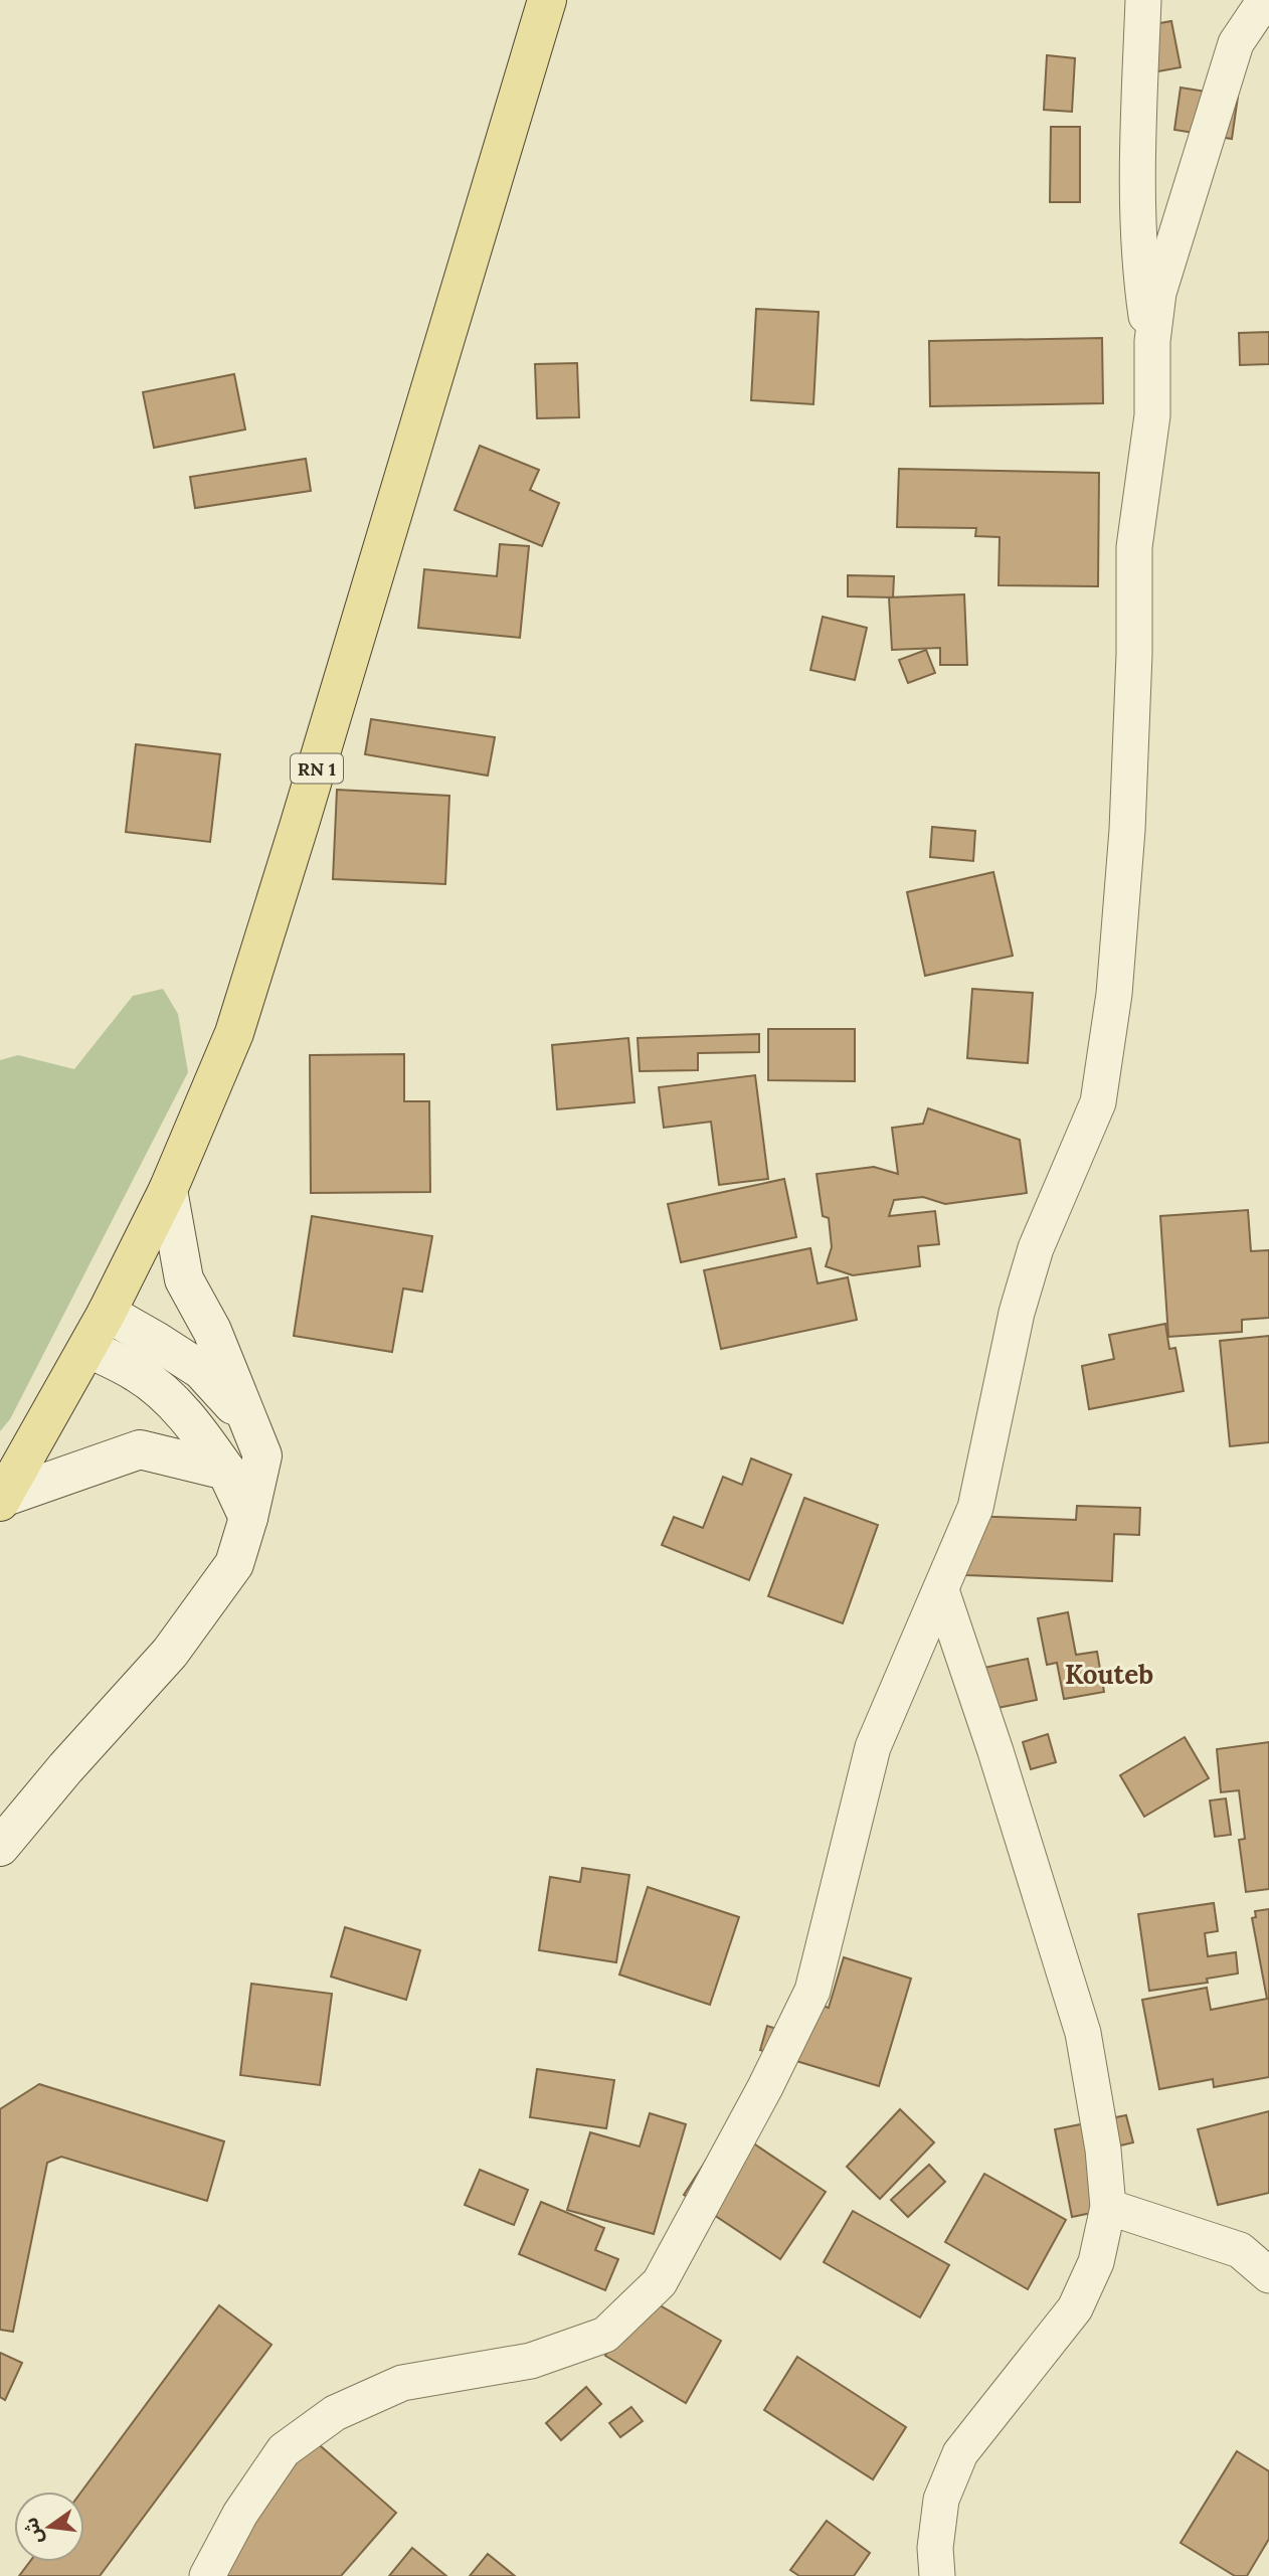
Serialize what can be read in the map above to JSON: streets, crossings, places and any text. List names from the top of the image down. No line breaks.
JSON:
{"streets":{"main road":["RN 1"]},"districts":["Kouteb"],"north":"left"}
